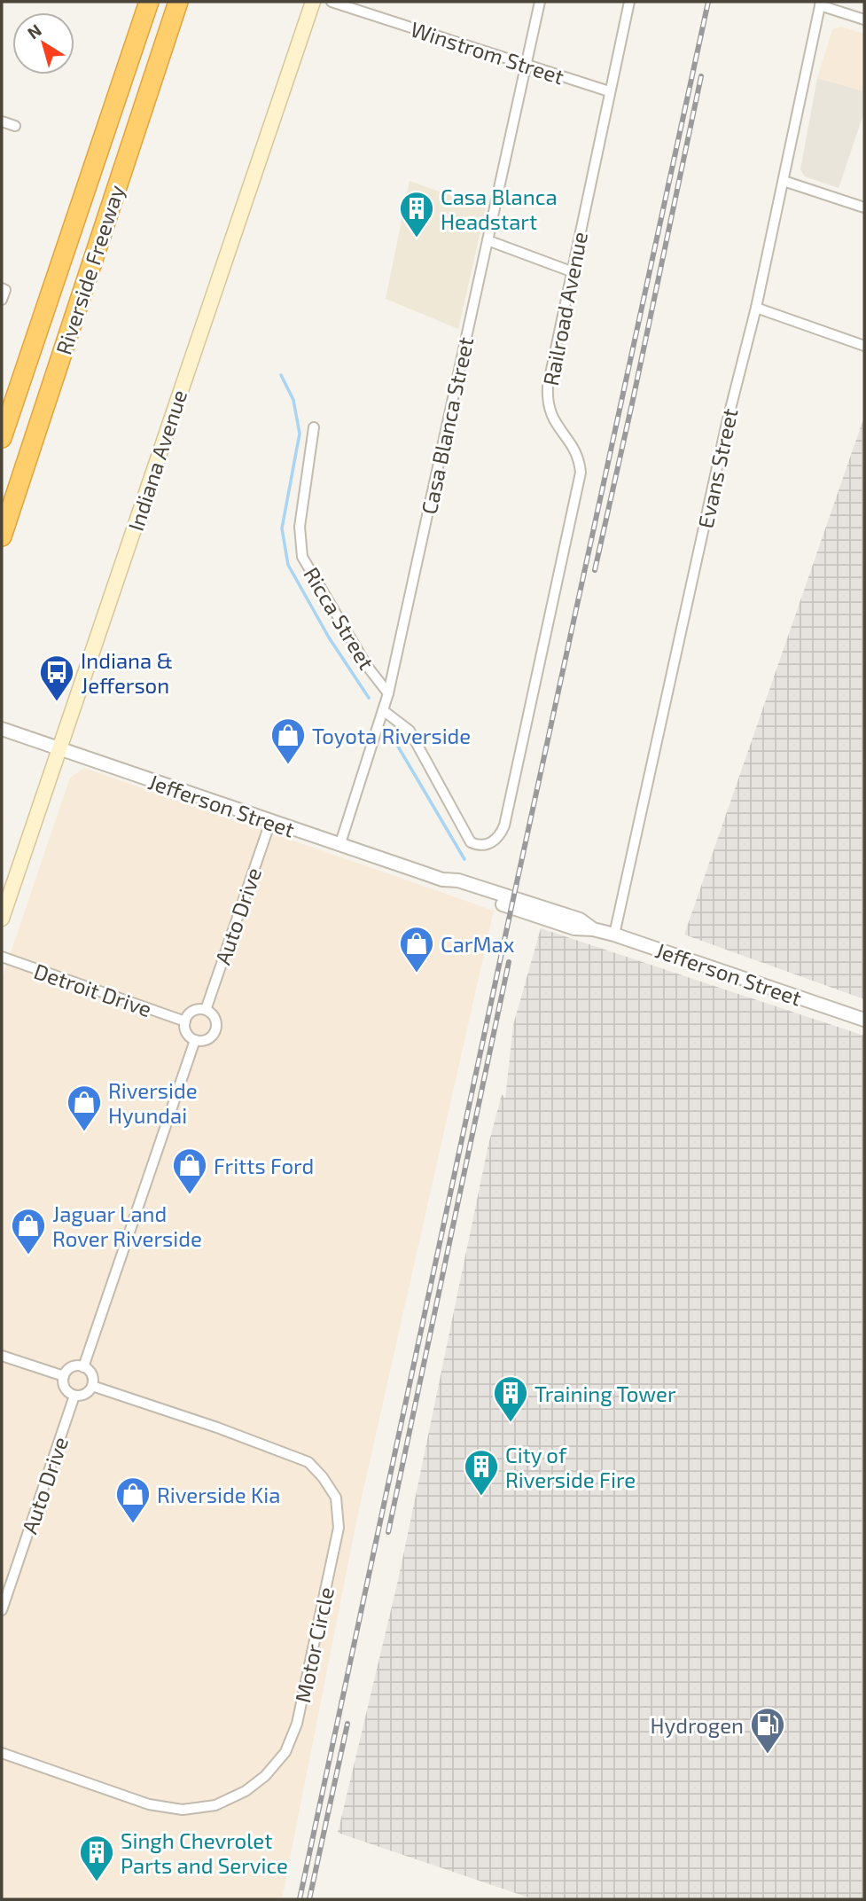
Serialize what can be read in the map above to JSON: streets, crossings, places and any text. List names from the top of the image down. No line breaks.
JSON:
{"streets":{"highway":["Riverside Freeway"],"main road":["Indiana Avenue"],"street":["Winstrom Street","Railroad Avenue","Casa Blanca Street","Evans Street","Ricca Street","Jefferson Street","Auto Drive","Detroit Drive","Motor Circle"]},"crossings":[["Winstrom Street","Railroad Avenue"],["Winstrom Street","Casa Blanca Street"],["Railroad Avenue","Casa Blanca Street"],["Casa Blanca Street","Ricca Street"],["Casa Blanca Street","Jefferson Street"],["Indiana Avenue","Jefferson Street"],["Evans Street","Jefferson Street"],["Jefferson Street","Auto Drive"],["Auto Drive","Detroit Drive"],["Auto Drive","Motor Circle"]],"places":{"building":["Casa Blanca Headstart","Training Tower","City of Riverside Fire","Singh Chevrolet Parts and Service"],"bus stop":["Indiana & Jefferson"],"shop":["Toyota Riverside","CarMax","Riverside Hyundai","Fritts Ford","Jaguar Land Rover Riverside","Riverside Kia"],"fuel station":["Hydrogen"]},"north":"top left"}
